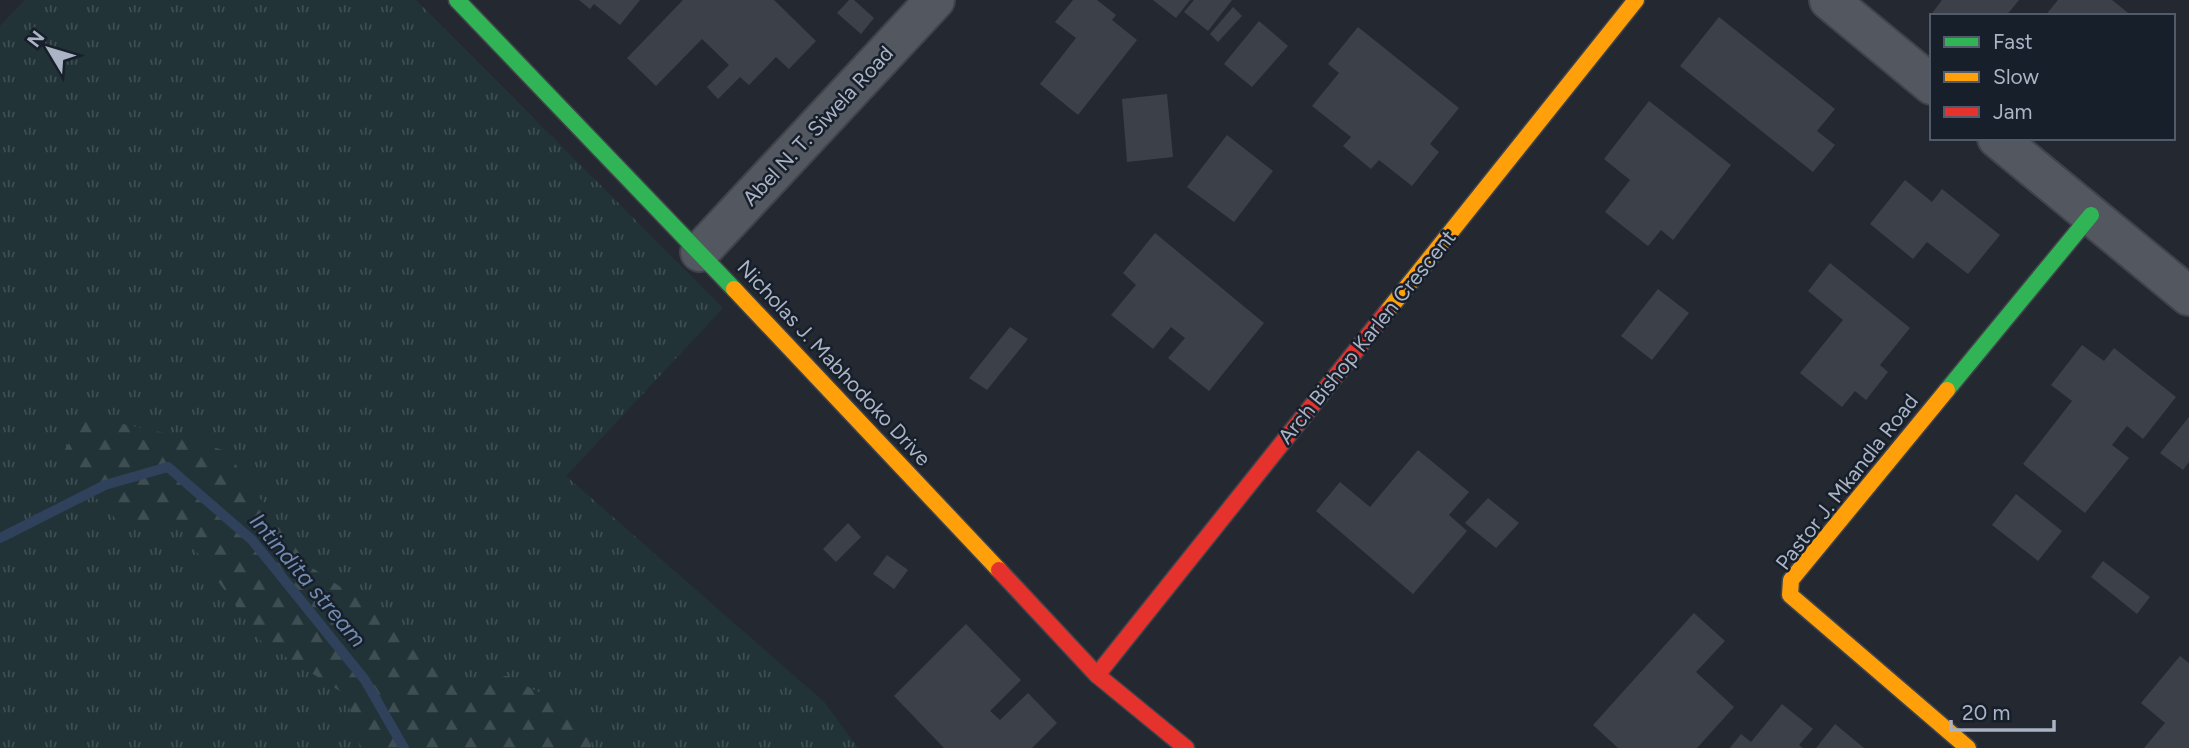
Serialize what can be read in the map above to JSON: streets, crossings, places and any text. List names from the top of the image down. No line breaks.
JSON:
{"streets":{"street":["Abel N. T. Siwela Road","Arch Bishop Karlen Crescent","Nicholas J. Mabhodoko Drive","Pastor J. Mkandla Road"]},"crossings":[["Abel N. T. Siwela Road","Nicholas J. Mabhodoko Drive"],["Arch Bishop Karlen Crescent","Nicholas J. Mabhodoko Drive"]],"water":["Intindita stream"],"legend":["Fast","Slow","Jam"],"scale_bar":"20 m","north":"top left"}
